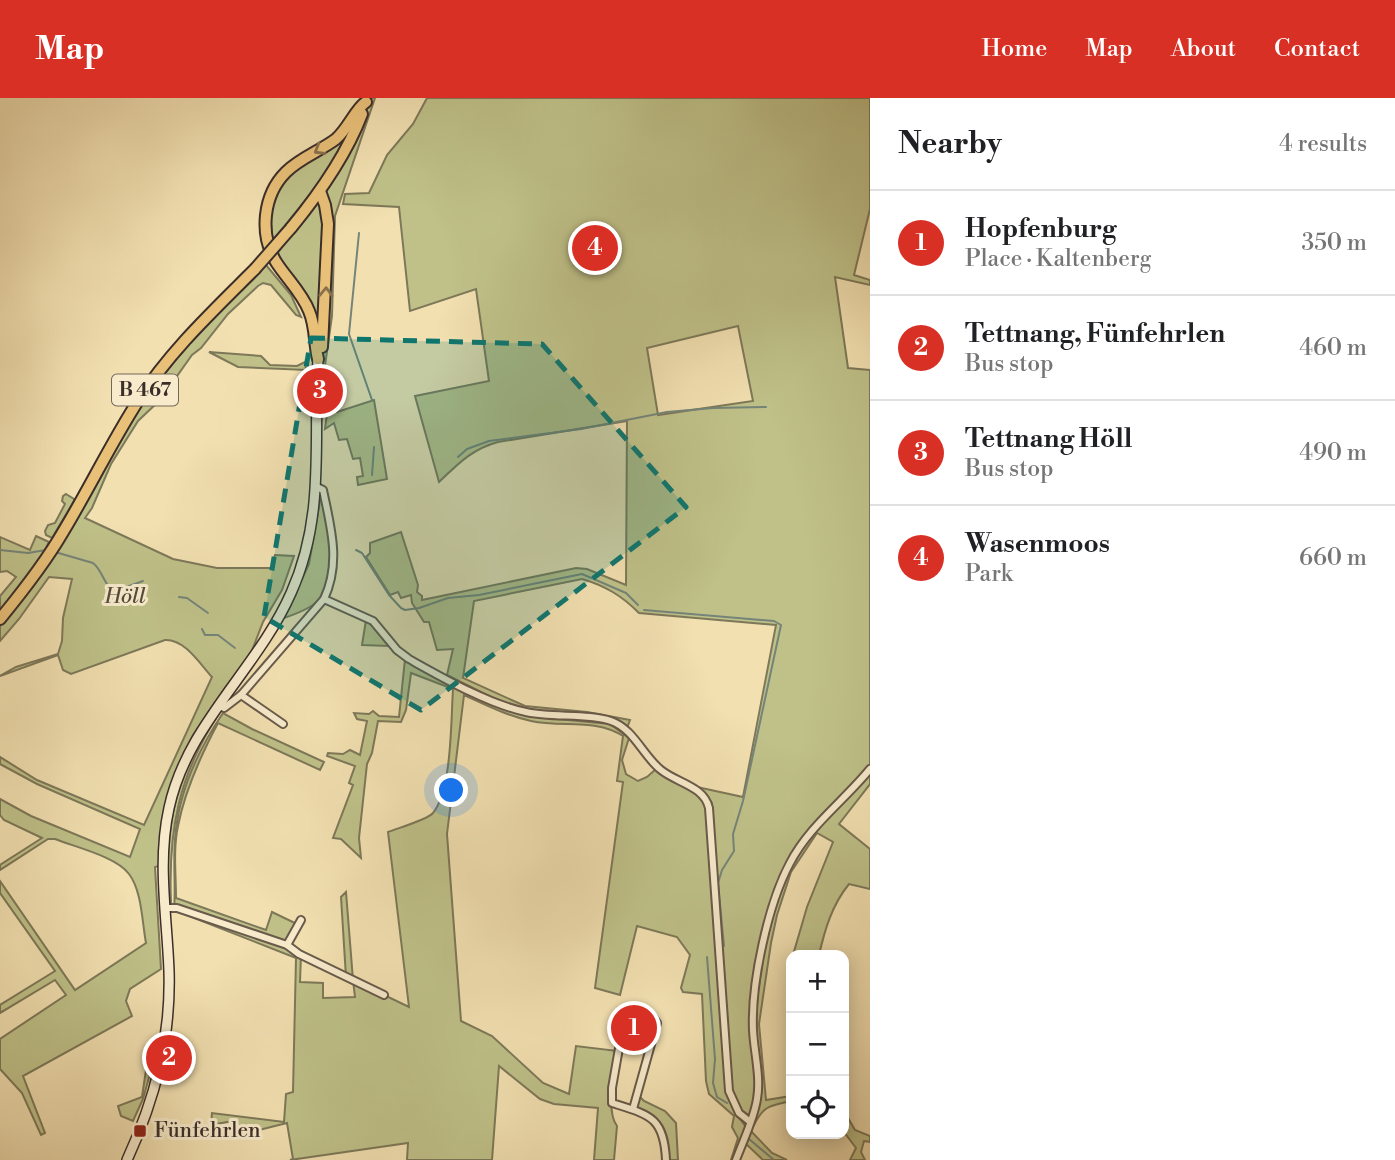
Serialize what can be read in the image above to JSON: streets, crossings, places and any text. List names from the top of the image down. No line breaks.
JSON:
{"streets":{"main road":["B 467"]},"parks":["Höll"],"places":{"transit":["Fünfehrlen"]},"page":{"header":"Map","nav":["Home","Map","About","Contact"],"heading":["Nearby","4 results"],"list":[{"mark":"1","name":"Hopfenburg","note":"Place · Kaltenberg","value":"350 m"},{"mark":"2","name":"Tettnang, Fünfehrlen","note":"Bus stop","value":"460 m"},{"mark":"3","name":"Tettnang Höll","note":"Bus stop","value":"490 m"},{"mark":"4","name":"Wasenmoos","note":"Park","value":"660 m"}],"pins":["4","3","1","2"],"map_buttons":["+","−"]}}
